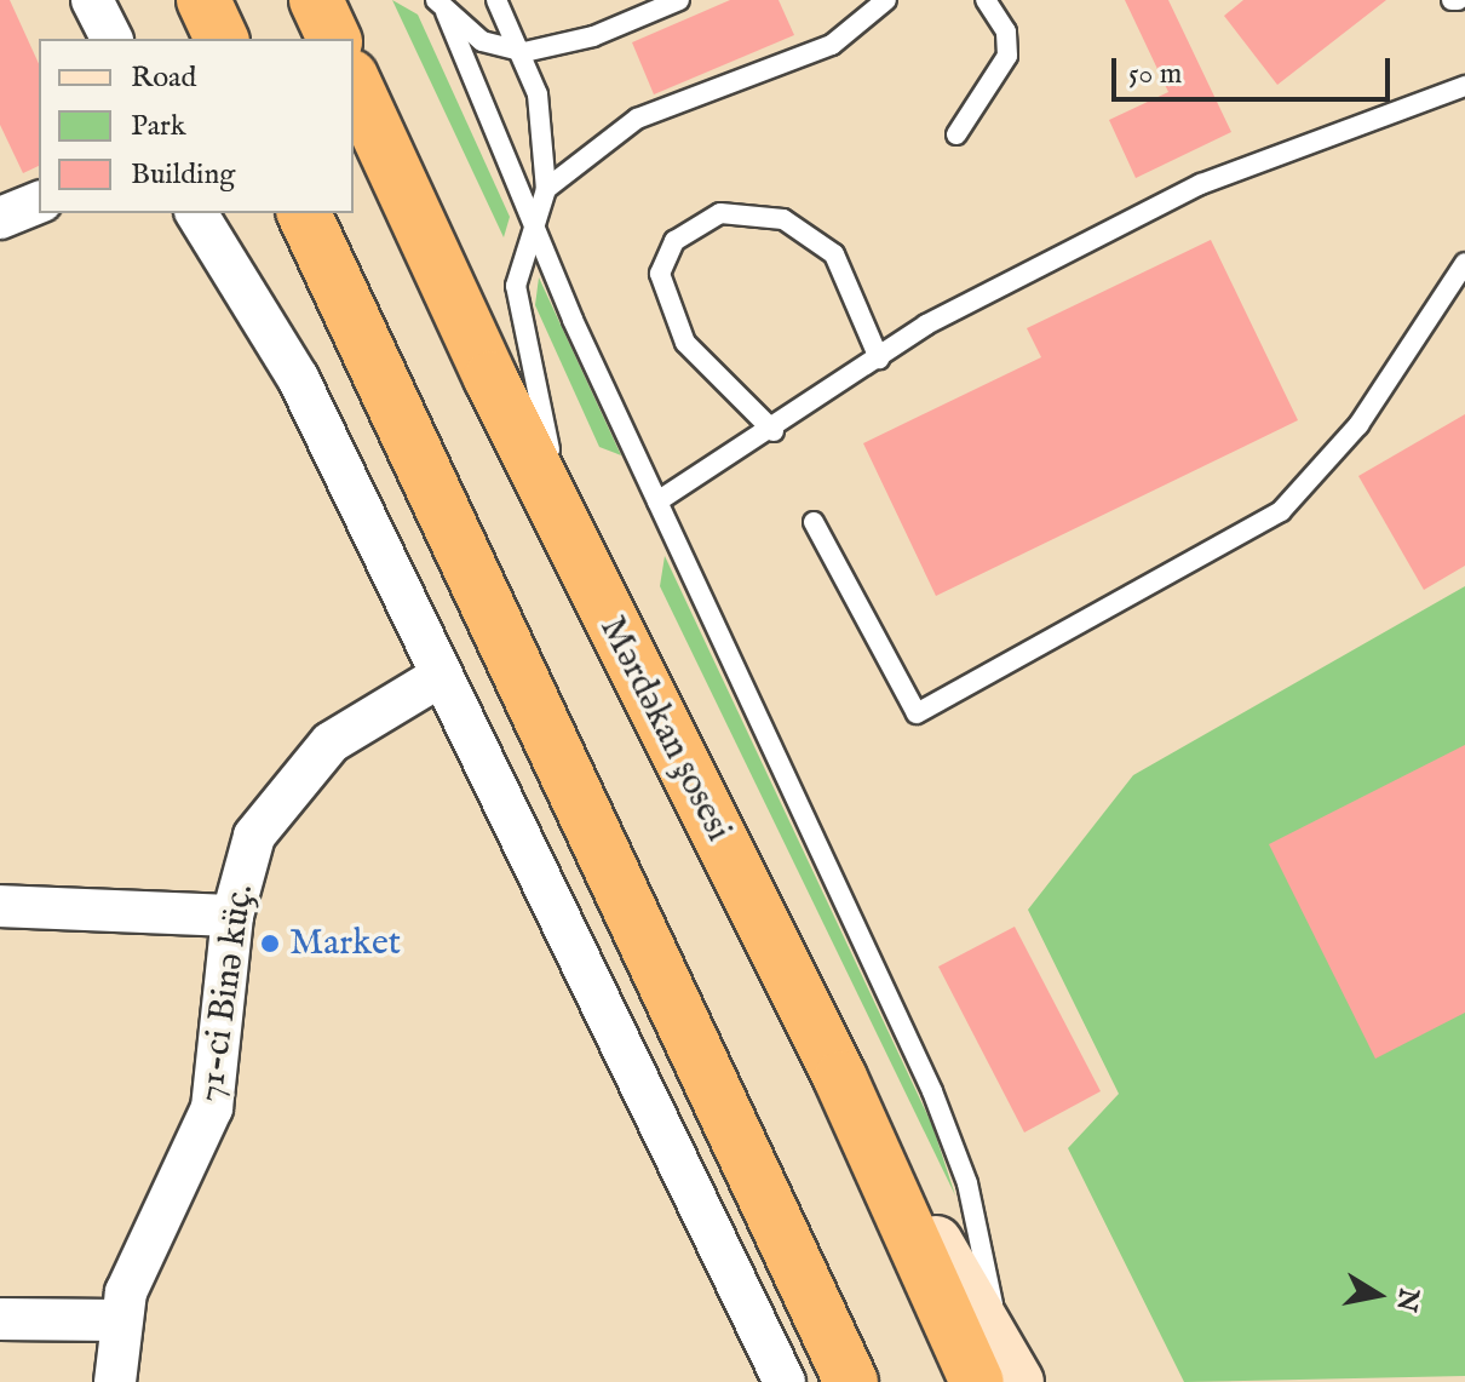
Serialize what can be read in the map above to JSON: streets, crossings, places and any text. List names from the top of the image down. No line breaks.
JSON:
{"streets":{"highway":["Mərdəkan şosesi"],"street":["71-ci Binə küç."]},"places":["Market"],"legend":["Road","Park","Building"],"scale_bar":"50 m","north":"right"}
